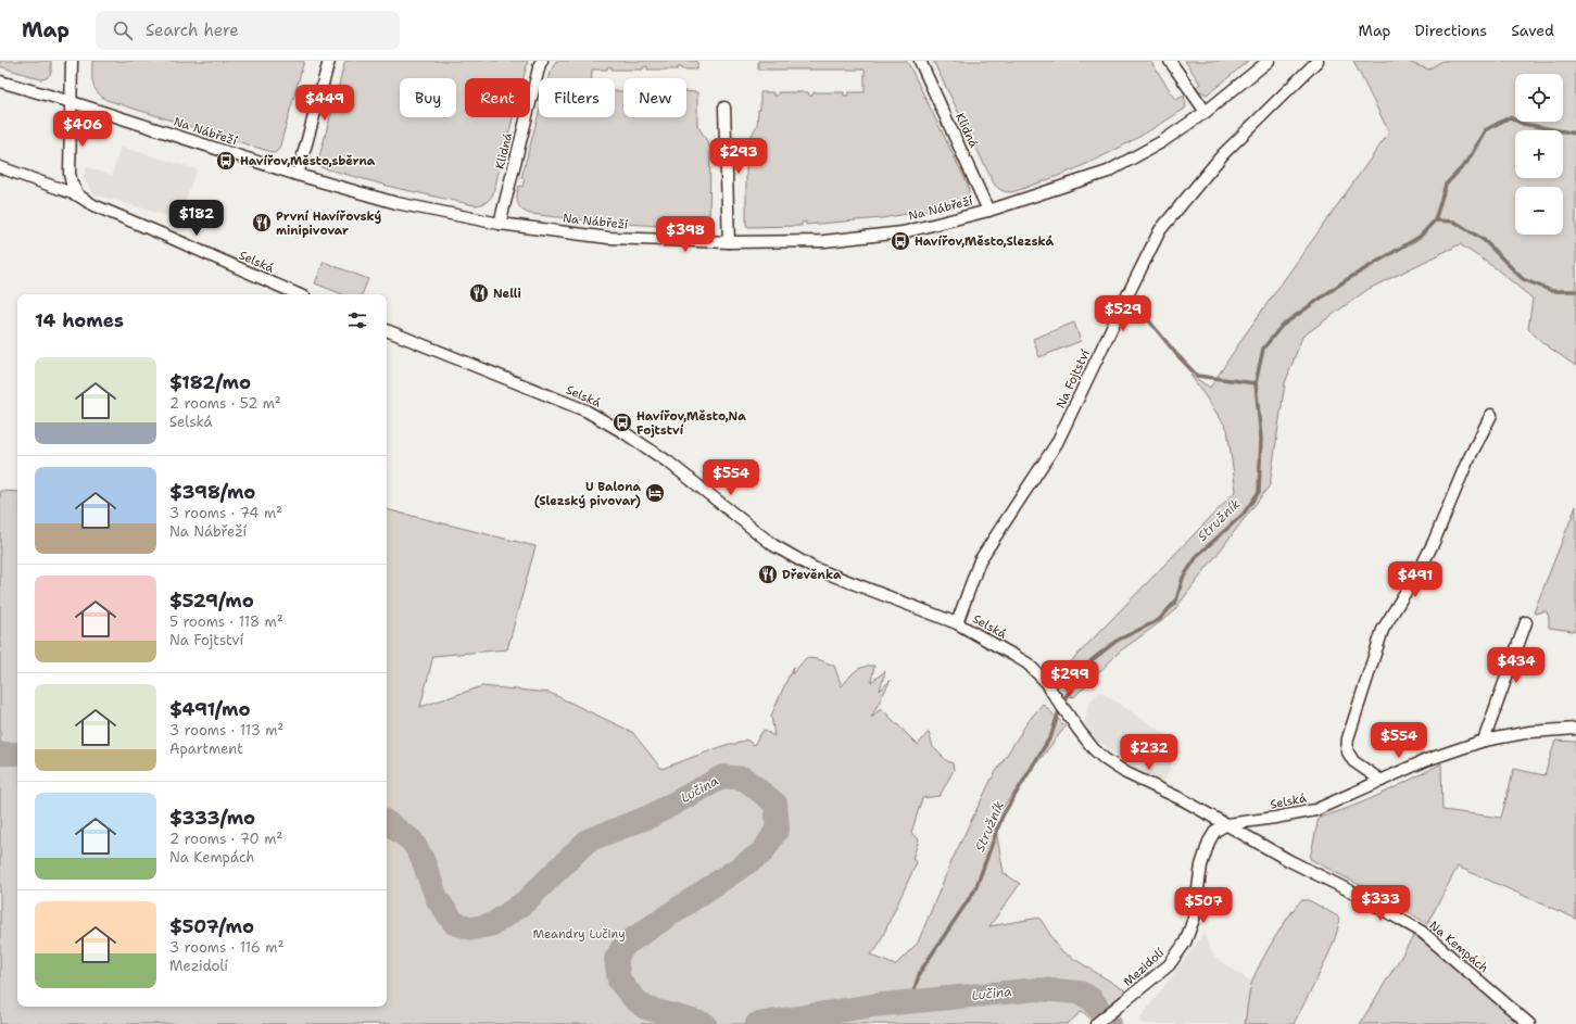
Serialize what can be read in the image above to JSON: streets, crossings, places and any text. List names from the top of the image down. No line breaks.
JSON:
{"streets":{"street":["Klidná","Na Nábřeží","Selská","Na Fojtství","Na Kempách","Mezidolí"]},"crossings":[["Klidná","Na Nábřeží"],["Selská","Na Fojtství"],["Selská","Na Kempách"],["Selská","Mezidolí"],["Na Kempách","Mezidolí"]],"water":["Stružník","Lučina"],"parks":["Meandry Lučiny"],"places":{"bus stop":["Havířov,Město,sběrna","Havířov,Město,Slezská","Havířov,Město,Na Fojtství"],"restaurant":["První Havířovský minipivovar","Nelli","Dřevěnka"],"hotel":["U Balona (Slezský pivovar)"]},"page":{"header":"Map","search":"Search here","nav":["Map","Directions","Saved"],"map_buttons":["+","−"],"chip":["Buy","Rent","Filters","New"],"price":["$449","$406","$293","$182","$398","$529","$554","$491","$434","$299","$554","$232","$333","$507"],"heading":"14 homes","list":[{"name":"$182/mo","note":"2 rooms · 52 m² · Selská"},{"name":"$398/mo","note":"3 rooms · 74 m² · Na Nábřeží"},{"name":"$529/mo","note":"5 rooms · 118 m² · Na Fojtství"},{"name":"$491/mo","note":"3 rooms · 113 m² · Apartment"},{"name":"$333/mo","note":"2 rooms · 70 m² · Na Kempách"},{"name":"$507/mo","note":"3 rooms · 116 m² · Mezidolí"}]}}
